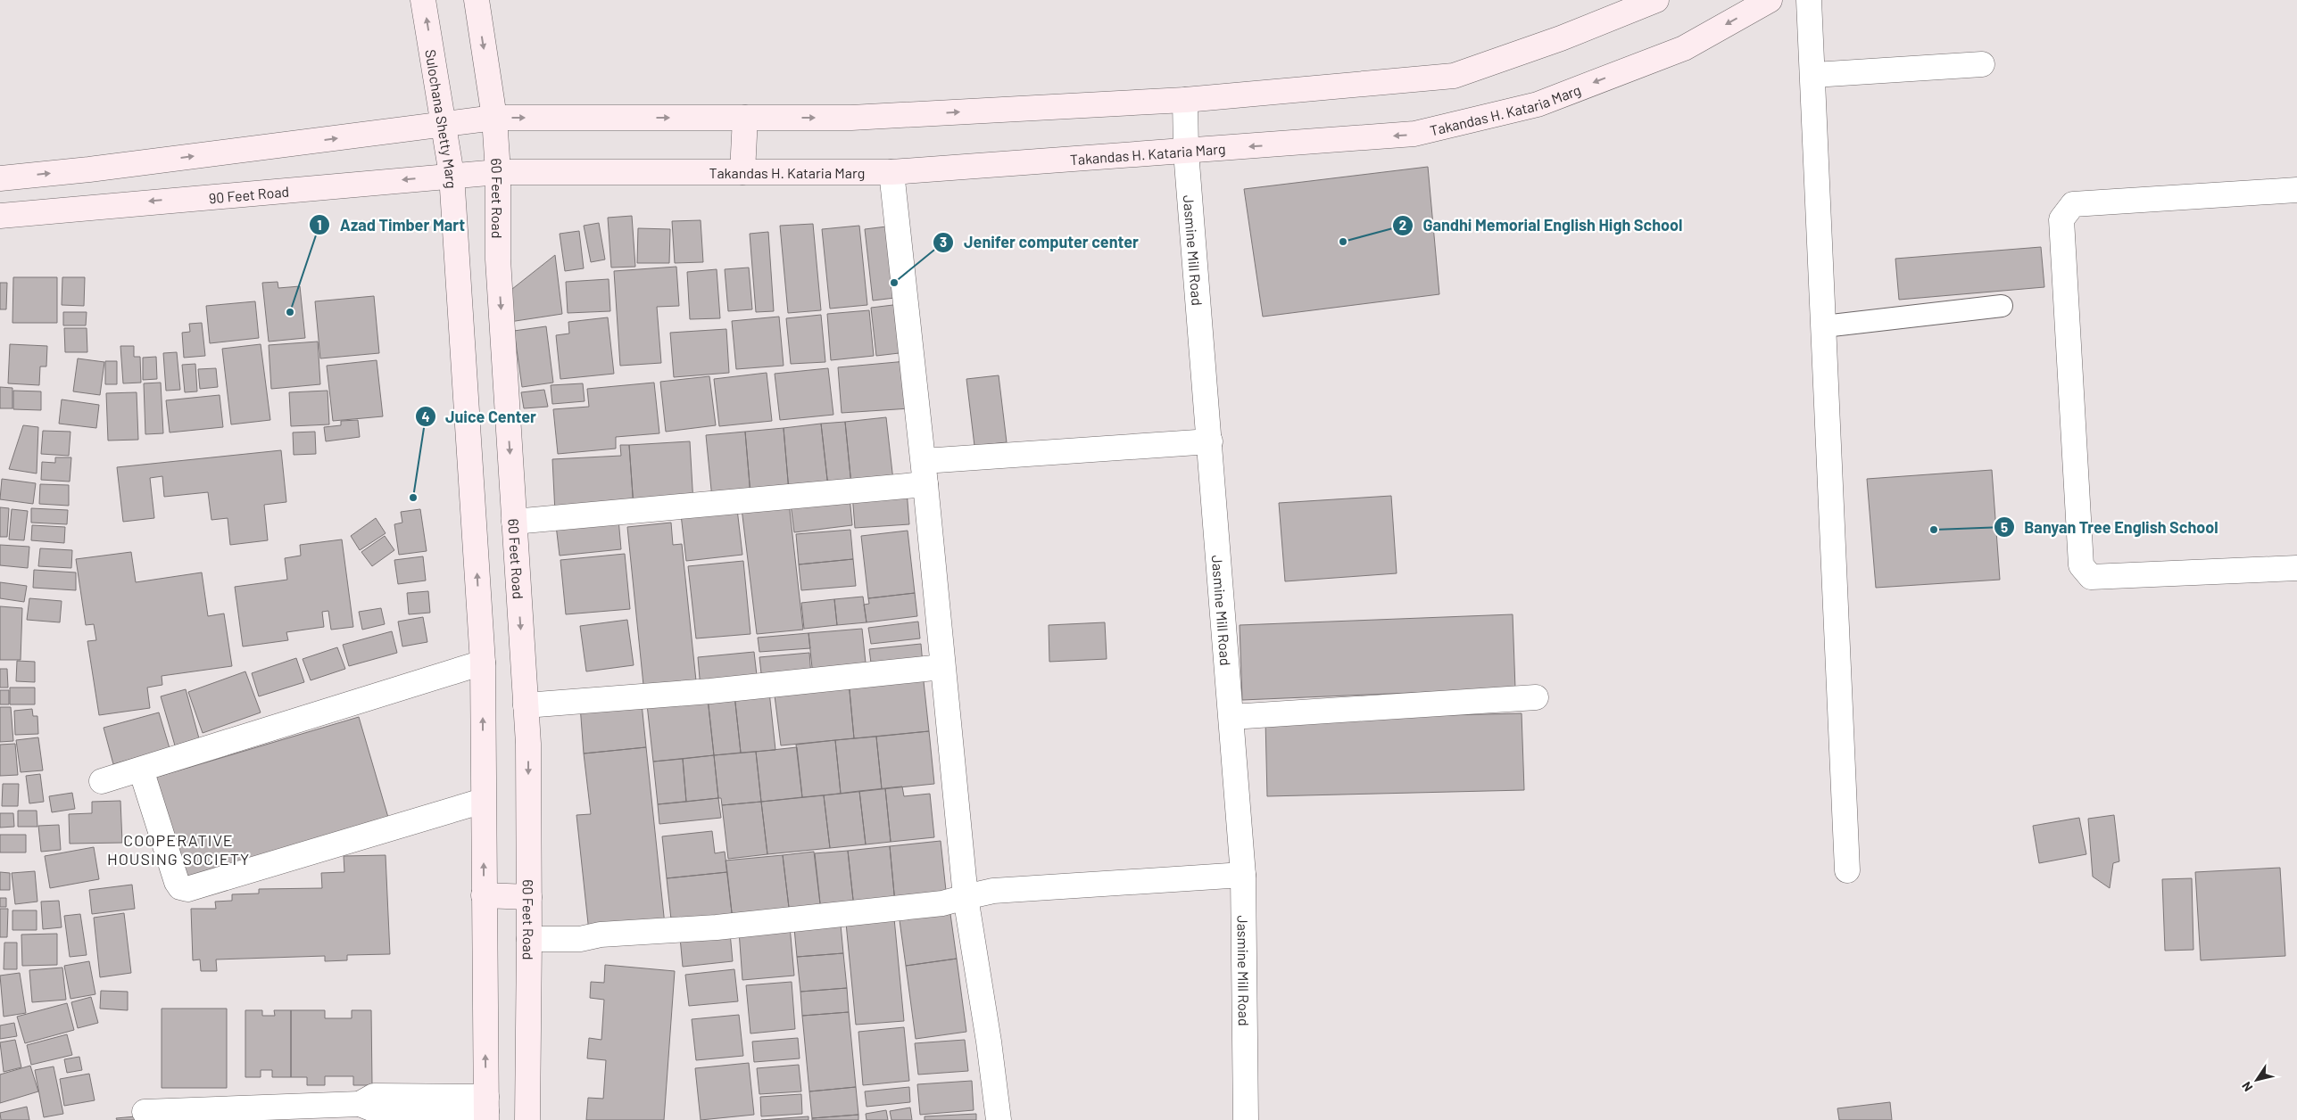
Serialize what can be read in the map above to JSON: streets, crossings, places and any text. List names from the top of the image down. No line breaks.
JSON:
{"streets":{"main road":["Takandas H. Kataria Marg","Sulochana Shetty Marg","90 Feet Road","60 Feet Road"],"street":["Jasmine Mill Road"]},"crossings":[["Takandas H. Kataria Marg","90 Feet Road"],["Takandas H. Kataria Marg","60 Feet Road"],["Takandas H. Kataria Marg","Jasmine Mill Road"],["Sulochana Shetty Marg","90 Feet Road"],["90 Feet Road","60 Feet Road"]],"one_way":["Sulochana Shetty Marg","60 Feet Road"],"districts":["COOPERATIVE HOUSING SOCIETY"],"places":["Gandhi Memorial English High School","Jenifer computer center","Azad Timber Mart","Juice Center","Banyan Tree English School"],"north":"bottom left"}
